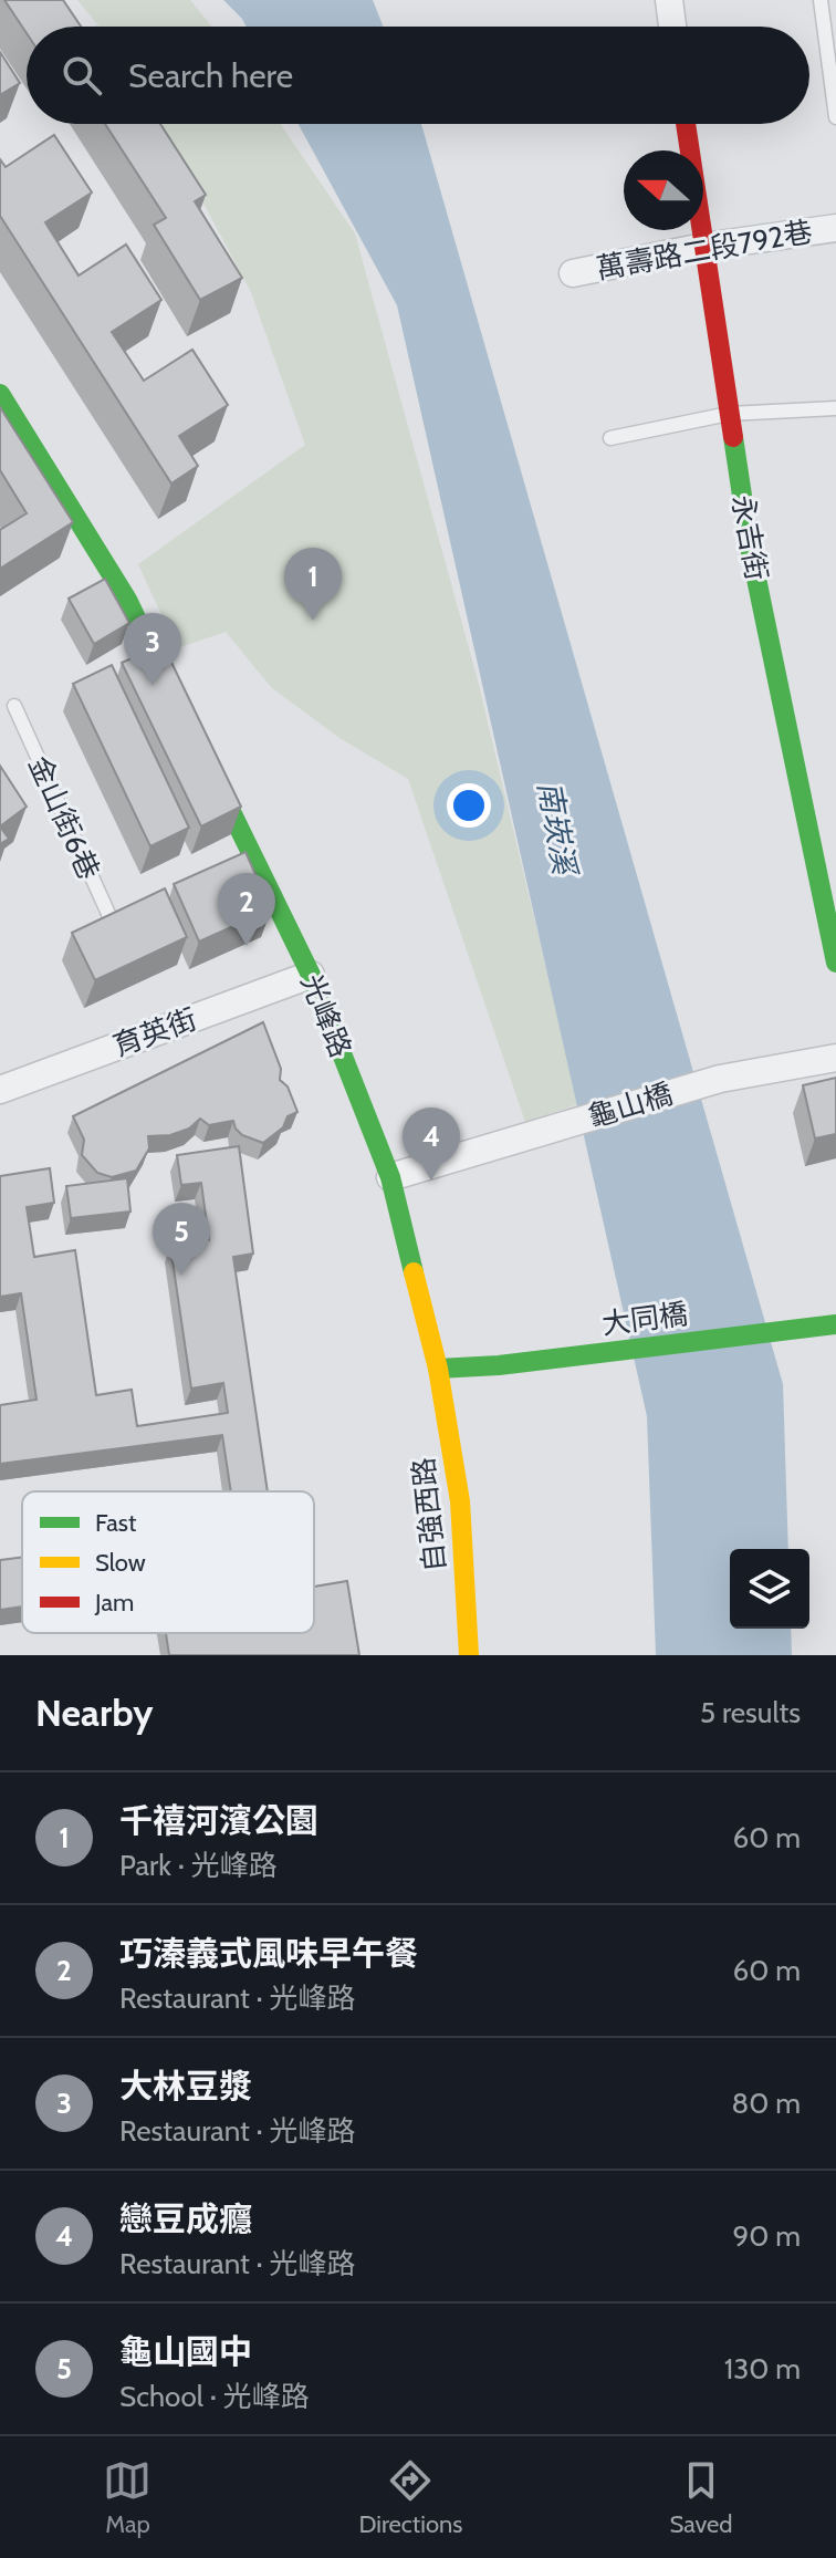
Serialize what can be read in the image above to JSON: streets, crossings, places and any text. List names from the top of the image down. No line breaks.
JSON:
{"streets":{"street":["萬壽路二段792巷","永吉街","光峰路","育英街","龜山橋","大同橋","自強西路"],"lane":["金山街6巷"]},"crossings":[["萬壽路二段792巷","永吉街"],["光峰路","育英街"],["光峰路","龜山橋"],["光峰路","大同橋"],["光峰路","自強西路"],["大同橋","自強西路"]],"water":["南崁溪"],"legend":["Fast","Slow","Jam"],"north":"left","page":{"search":"Search here","pins":["1","3","2","4","5"],"heading":["Nearby","5 results"],"list":[{"mark":"1","name":"千禧河濱公園","note":"Park · 光峰路","value":"60 m"},{"mark":"2","name":"巧溱義式風味早午餐","note":"Restaurant · 光峰路","value":"60 m"},{"mark":"3","name":"大林豆漿","note":"Restaurant · 光峰路","value":"80 m"},{"mark":"4","name":"戀豆成癮","note":"Restaurant · 光峰路","value":"90 m"},{"mark":"5","name":"龜山國中","note":"School · 光峰路","value":"130 m"}],"nav":["Map","Directions","Saved"]}}
